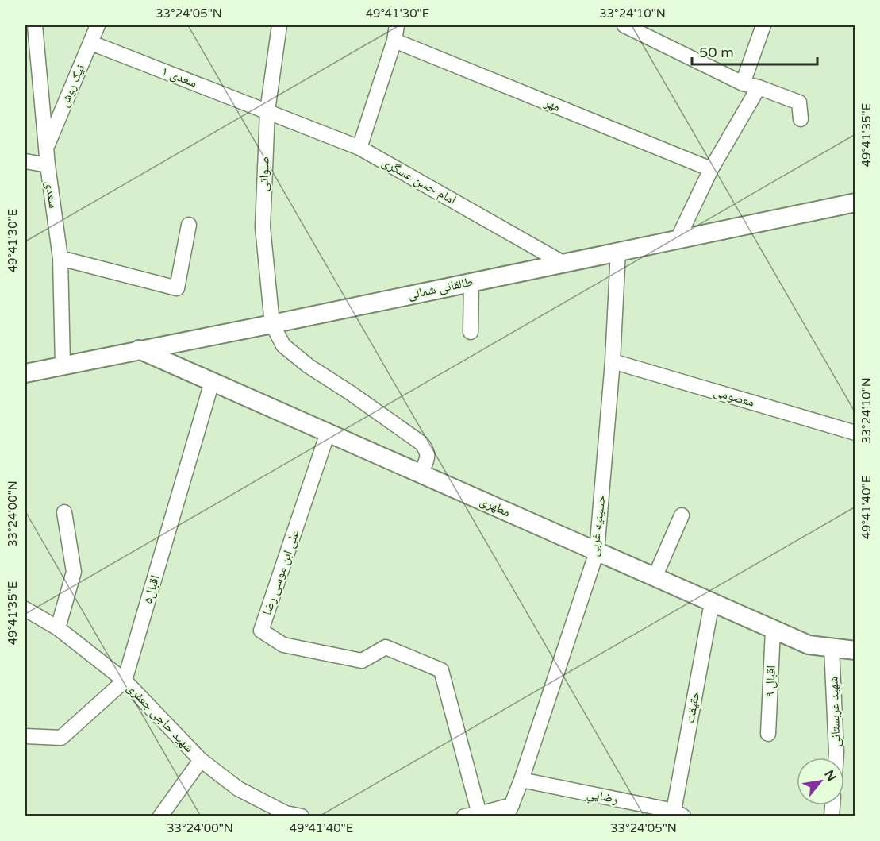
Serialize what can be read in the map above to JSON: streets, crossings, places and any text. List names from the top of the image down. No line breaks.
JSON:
{"streets":{"street":["سعدی ۱","نیک روش","مهر","صلواتی","امام حسن عسگری","سعدی","طالقانی شمالی","معصومی","مطهری","حسینیه غربی","علی ابن موسی رضا","اقبال۵","اقبال ۹","حقیقت","شهید عربستانی","شهید حاجی جعفری","رضایي"]},"crossings":[["سعدی ۱","نیک روش"],["سعدی ۱","صلواتی"],["سعدی ۱","امام حسن عسگری"],["نیک روش","سعدی"],["صلواتی","امام حسن عسگری"],["صلواتی","طالقانی شمالی"],["امام حسن عسگری","طالقانی شمالی"],["سعدی","طالقانی شمالی"],["طالقانی شمالی","مطهری"],["طالقانی شمالی","حسینیه غربی"],["معصومی","حسینیه غربی"],["مطهری","حسینیه غربی"],["مطهری","علی ابن موسی رضا"],["مطهری","اقبال۵"],["مطهری","اقبال ۹"],["مطهری","حقیقت"],["مطهری","شهید عربستانی"],["حسینیه غربی","رضایي"],["اقبال۵","شهید حاجی جعفری"],["حقیقت","رضایي"]],"scale_bar":"50 m","north":"top right","coordinates":["33°24'05\"N","49°41'30\"E","33°24'10\"N","49°41'35\"E","49°41'40\"E","33°24'00\"N"]}
